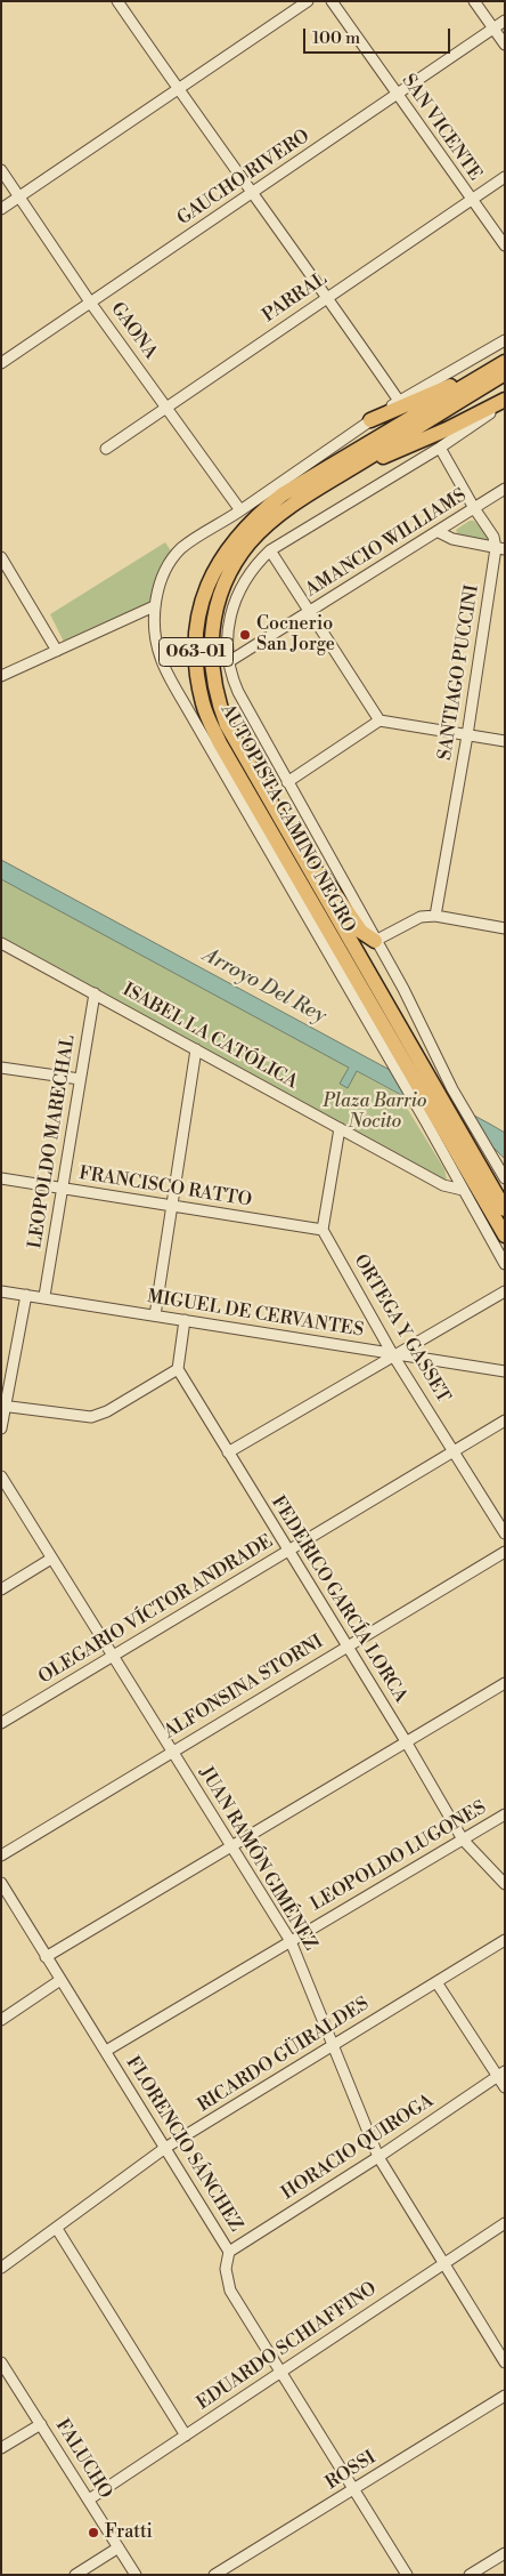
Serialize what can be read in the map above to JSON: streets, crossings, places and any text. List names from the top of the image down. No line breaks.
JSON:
{"streets":{"highway":["063-01","AUTOPISTA CAMINO NEGRO"],"street":["SAN VICENTE","GAUCHO RIVERO","PARRAL","GAONA","AMANCIO WILLIAMS","SANTIAGO PUCCINI","ISABEL LA CATÓLICA","LEOPOLDO MARECHAL","FRANCISCO RATTO","MIGUEL DE CERVANTES","ORTEGA Y GASSET","FEDERICO GARCÍA LORCA","OLEGARIO VÍCTOR ANDRADE","ALFONSINA STORNI","LEOPOLDO LUGONES","JUAN RAMÓN GIMÉNEZ","RICARDO GÜIRALDES","FLORENCIO SÁNCHEZ","HORACIO QUIROGA","EDUARDO SCHIAFFINO","FALUCHO","ROSSI"]},"crossings":[["SAN VICENTE","GAUCHO RIVERO"],["SAN VICENTE","PARRAL"],["GAUCHO RIVERO","GAONA"],["PARRAL","GAONA"],["ISABEL LA CATÓLICA","LEOPOLDO MARECHAL"],["LEOPOLDO MARECHAL","FRANCISCO RATTO"],["LEOPOLDO MARECHAL","MIGUEL DE CERVANTES"],["FRANCISCO RATTO","ORTEGA Y GASSET"],["MIGUEL DE CERVANTES","ORTEGA Y GASSET"],["ORTEGA Y GASSET","OLEGARIO VÍCTOR ANDRADE"],["FEDERICO GARCÍA LORCA","OLEGARIO VÍCTOR ANDRADE"],["FEDERICO GARCÍA LORCA","ALFONSINA STORNI"],["FEDERICO GARCÍA LORCA","LEOPOLDO LUGONES"],["OLEGARIO VÍCTOR ANDRADE","JUAN RAMÓN GIMÉNEZ"],["ALFONSINA STORNI","JUAN RAMÓN GIMÉNEZ"],["LEOPOLDO LUGONES","JUAN RAMÓN GIMÉNEZ"],["LEOPOLDO LUGONES","FLORENCIO SÁNCHEZ"],["JUAN RAMÓN GIMÉNEZ","RICARDO GÜIRALDES"],["JUAN RAMÓN GIMÉNEZ","HORACIO QUIROGA"],["JUAN RAMÓN GIMÉNEZ","EDUARDO SCHIAFFINO"],["RICARDO GÜIRALDES","FLORENCIO SÁNCHEZ"],["FLORENCIO SÁNCHEZ","HORACIO QUIROGA"],["FLORENCIO SÁNCHEZ","EDUARDO SCHIAFFINO"],["FLORENCIO SÁNCHEZ","ROSSI"],["EDUARDO SCHIAFFINO","FALUCHO"]],"water":["Arroyo Del Rey"],"parks":["Plaza Barrio Nocito"],"places":["Cocnerio San Jorge","Fratti"],"scale_bar":"100 m"}
